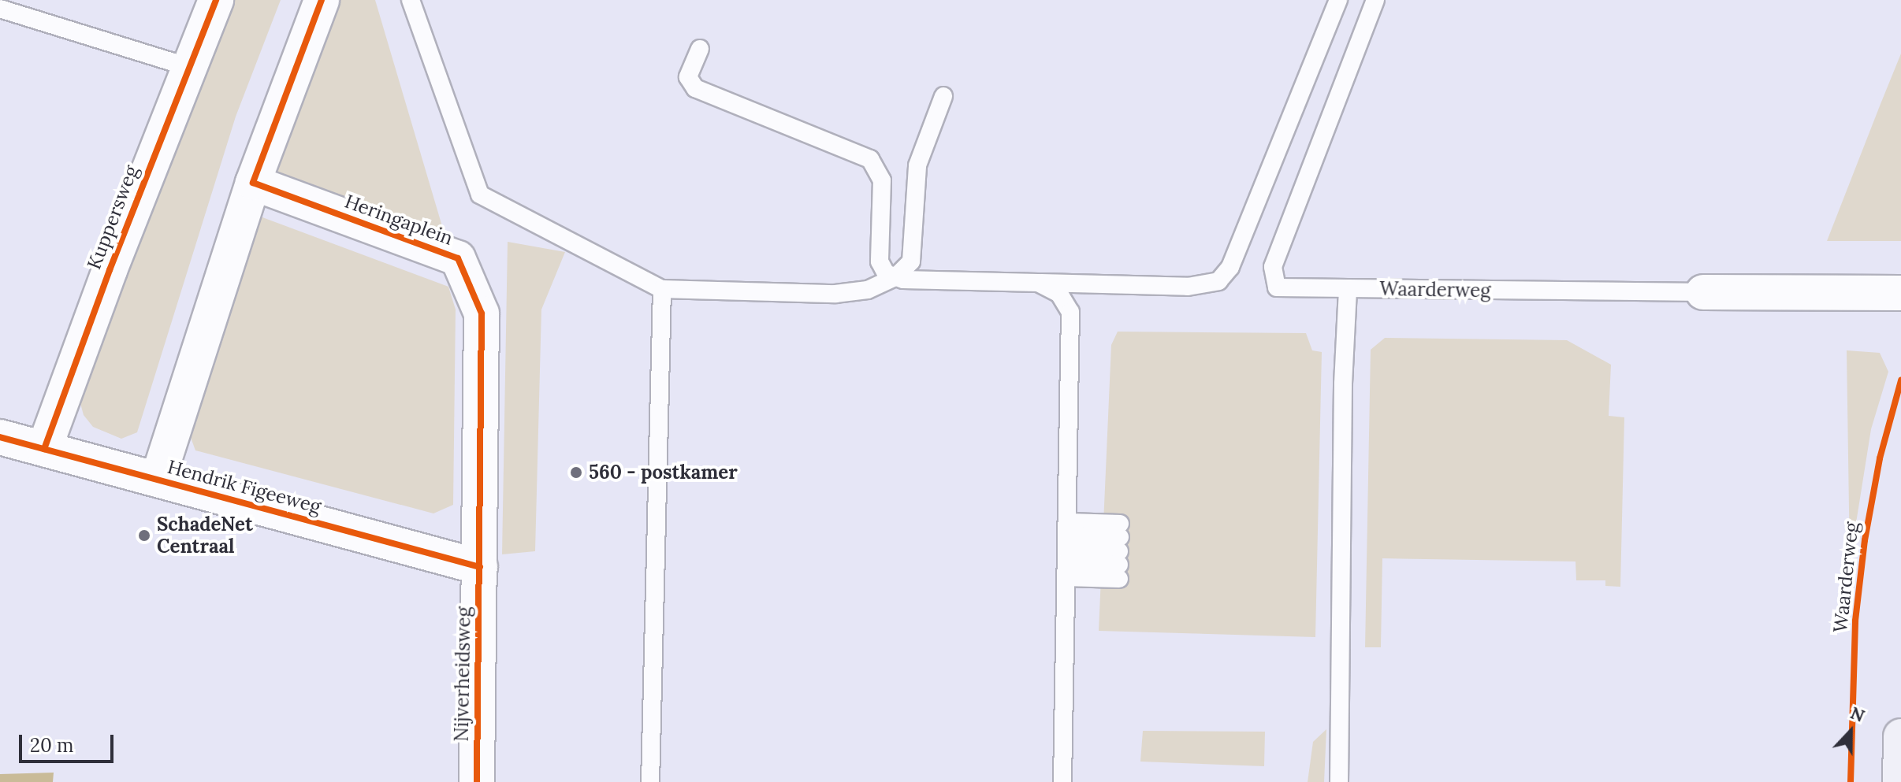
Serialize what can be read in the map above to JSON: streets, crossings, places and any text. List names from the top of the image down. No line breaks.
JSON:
{"streets":{"street":["Kuppersweg","Heringaplein","Waarderweg","Hendrik Figeeweg","Nijverheidsweg"]},"crossings":[["Kuppersweg","Hendrik Figeeweg"],["Heringaplein","Hendrik Figeeweg"],["Heringaplein","Nijverheidsweg"],["Hendrik Figeeweg","Nijverheidsweg"]],"places":["560 - postkamer","SchadeNet Centraal"],"scale_bar":"20 m","north":"top"}
